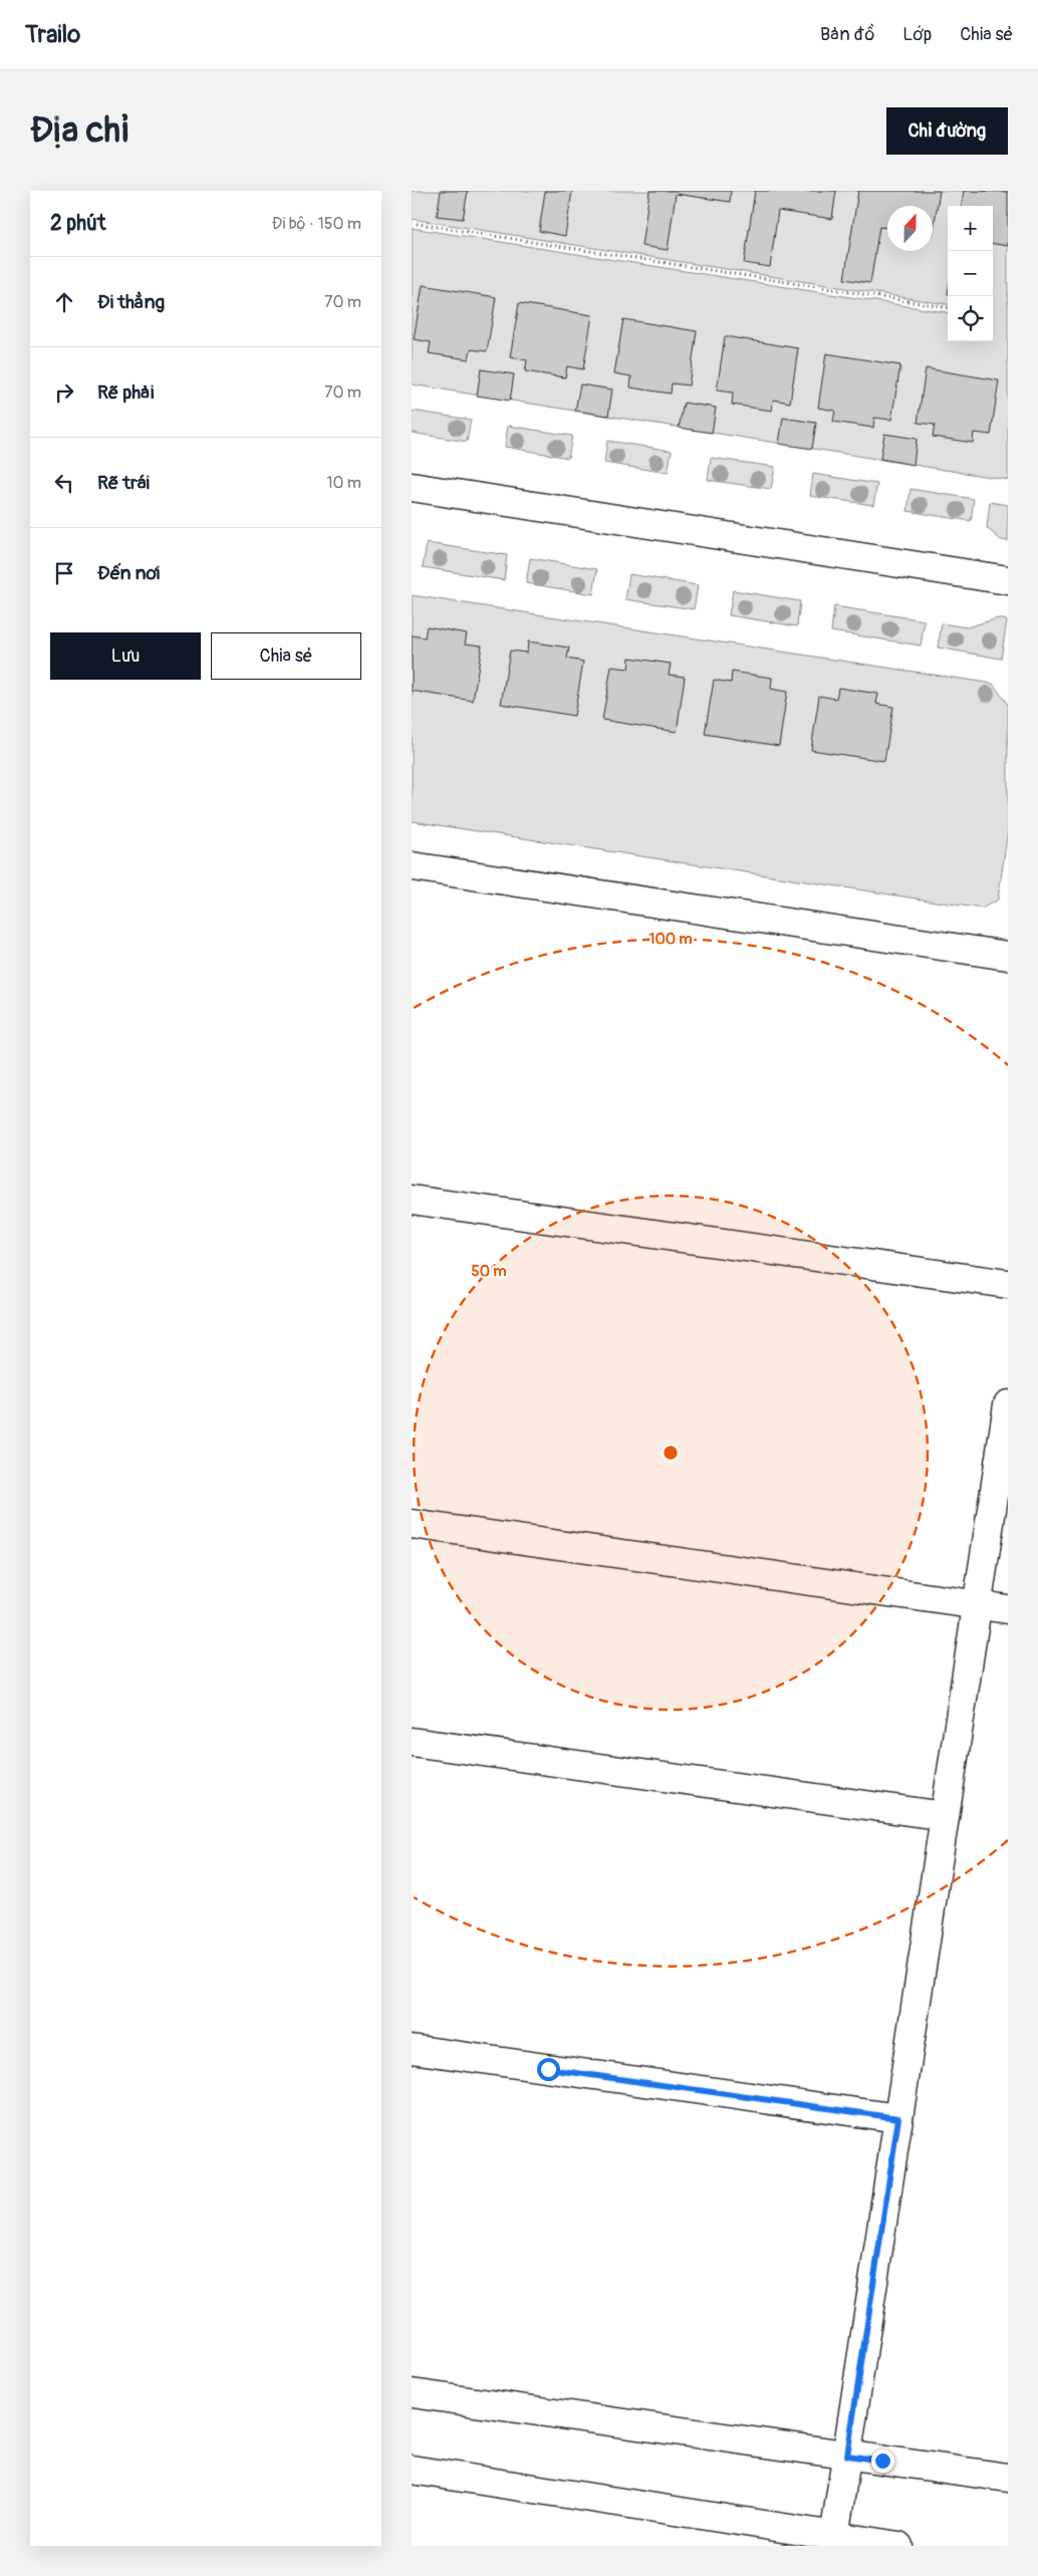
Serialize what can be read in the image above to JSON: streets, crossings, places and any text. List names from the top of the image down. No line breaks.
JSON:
{"north":"top","page":{"header":"Trailo","nav":["Bản đồ","Lớp","Chia sẻ"],"buttons":["Chỉ đường",["Lưu","Chia sẻ"]],"title":"Địa chỉ","heading":["2 phút","Đi bộ · 150 m"],"map_buttons":["+","−"],"list":[["Đi thẳng","70 m"],["Rẽ phải","70 m"],["Rẽ trái","10 m"],"Đến nơi"]},"rings":["100 m","50 m"]}
